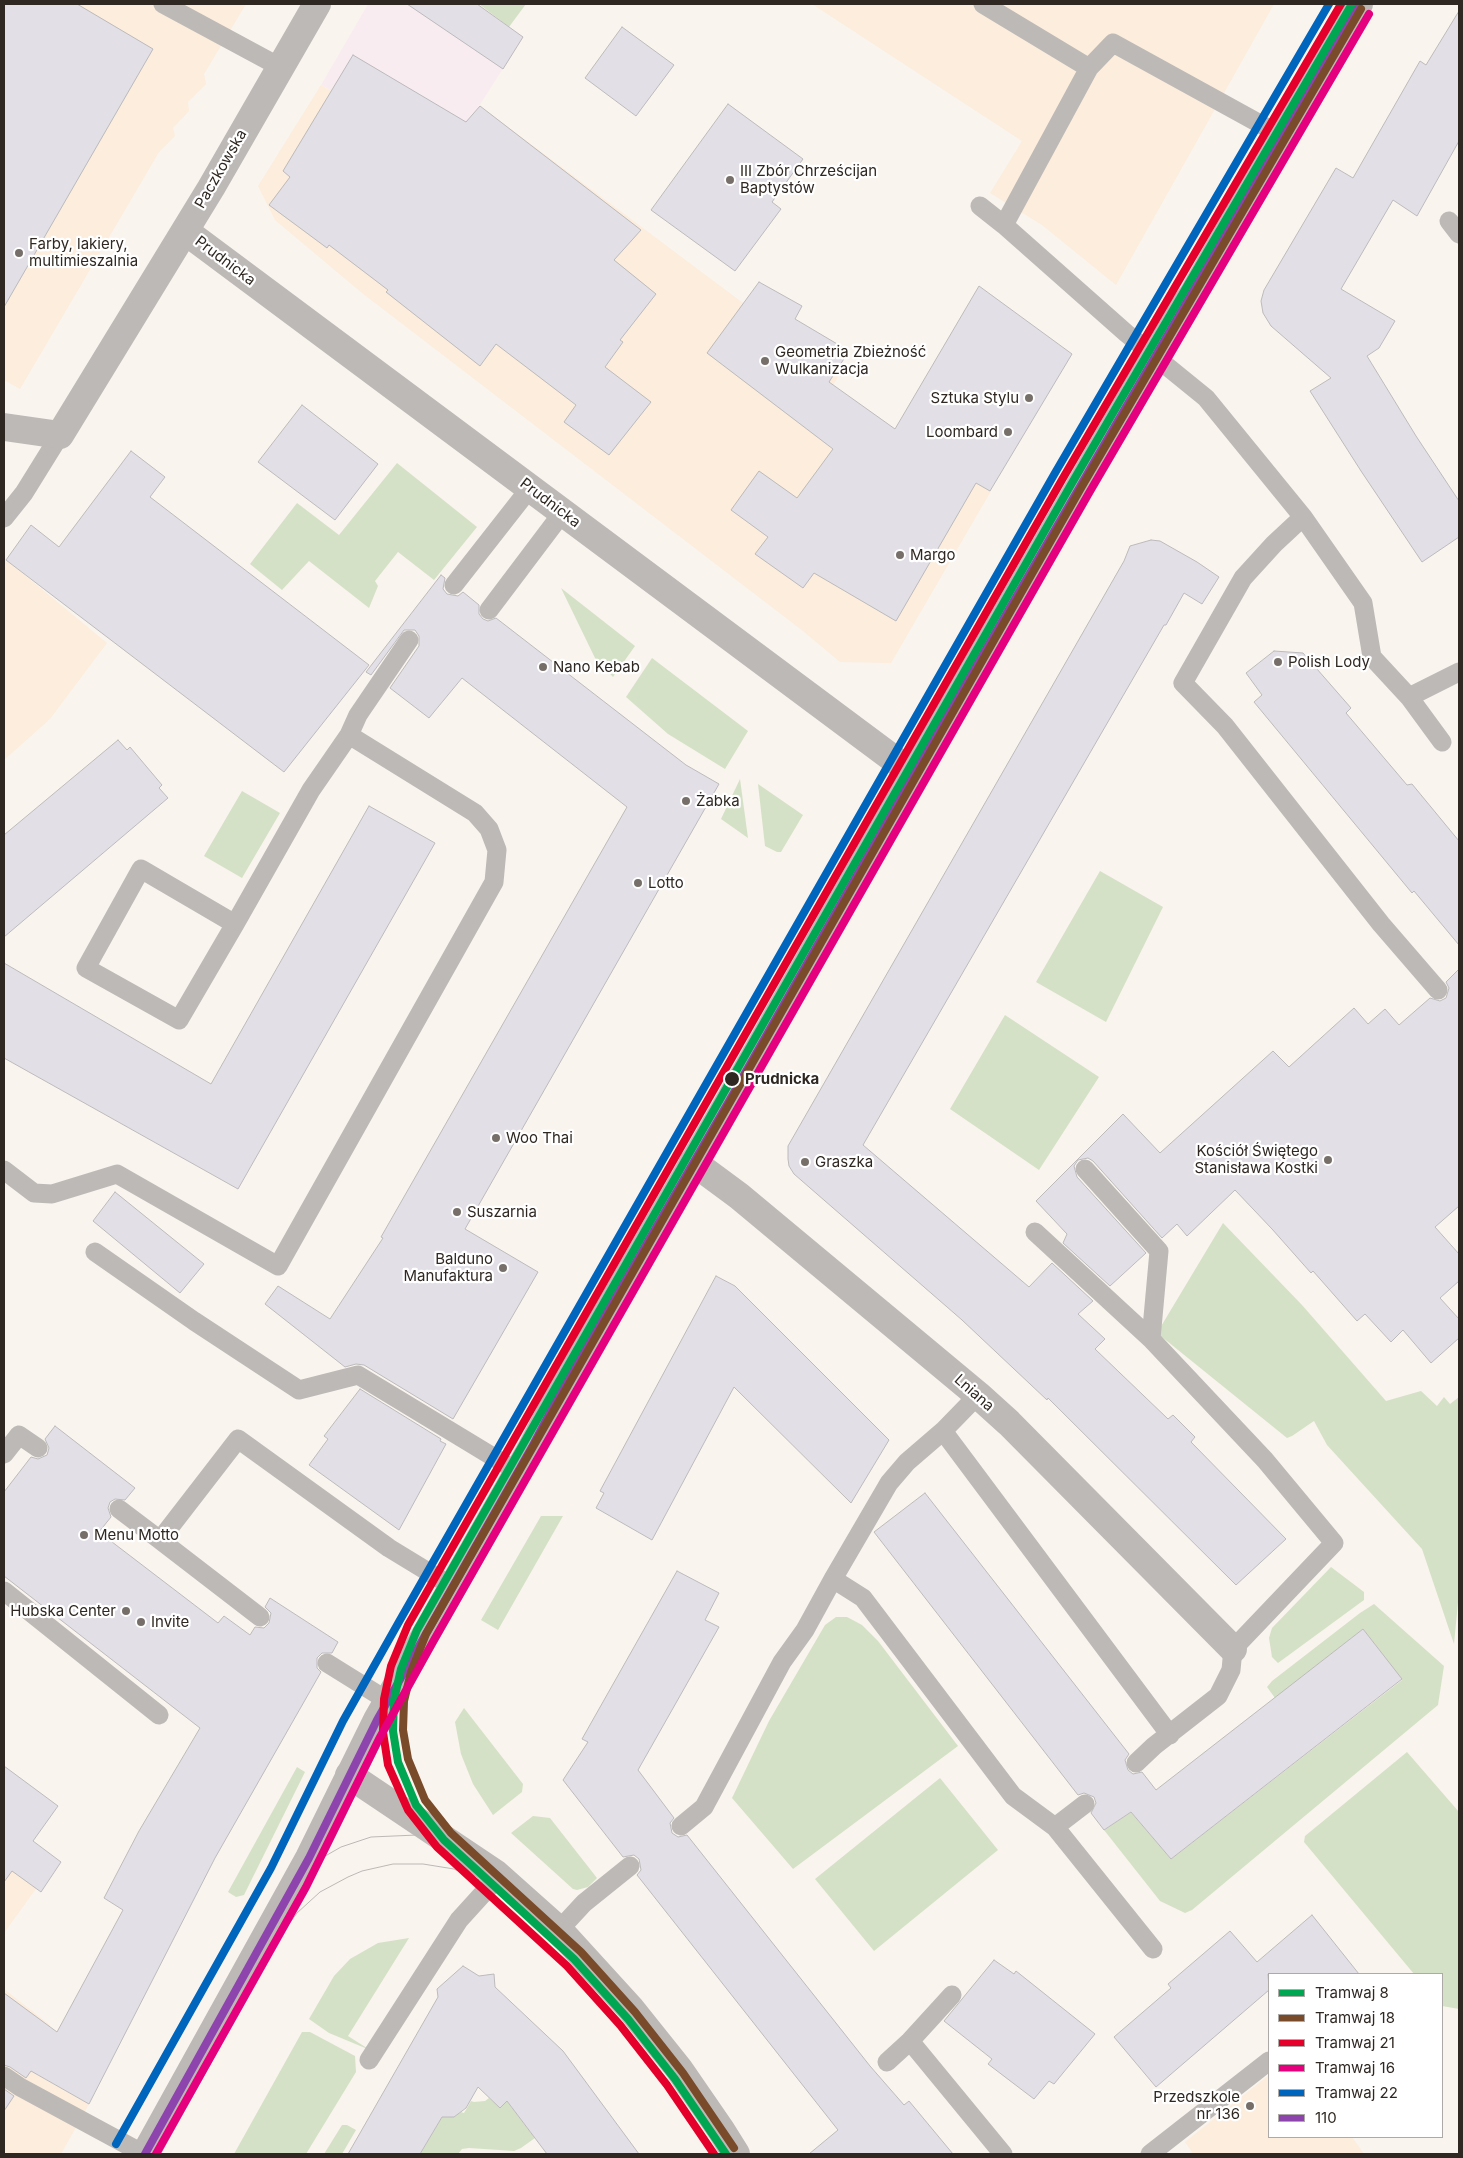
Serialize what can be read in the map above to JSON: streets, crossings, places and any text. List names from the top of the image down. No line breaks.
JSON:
{"streets":{"street":["Paczkowska","Prudnicka","Lniana"]},"crossings":[["Paczkowska","Prudnicka"]],"places":["III Zbór Chrześcijan Baptystów","Farby, lakiery, multimieszalnia","Geometria Zbieżność Wulkanizacja","Sztuka Stylu","Loombard","Margo","Polish Lody","Nano Kebab","Żabka","Lotto","Prudnicka","Woo Thai","Kościół Świętego Stanisława Kostki","Graszka","Suszarnia","Balduno Manufaktura","Menu Motto","Hubska Center","Invite","Przedszkole nr 136"],"lines":["tram line 8","tram line 21","tram line 22","transit line 110","tram line 18","tram line 16"],"legend":["Tramwaj 8","Tramwaj 18","Tramwaj 21","Tramwaj 16","Tramwaj 22","110"]}
